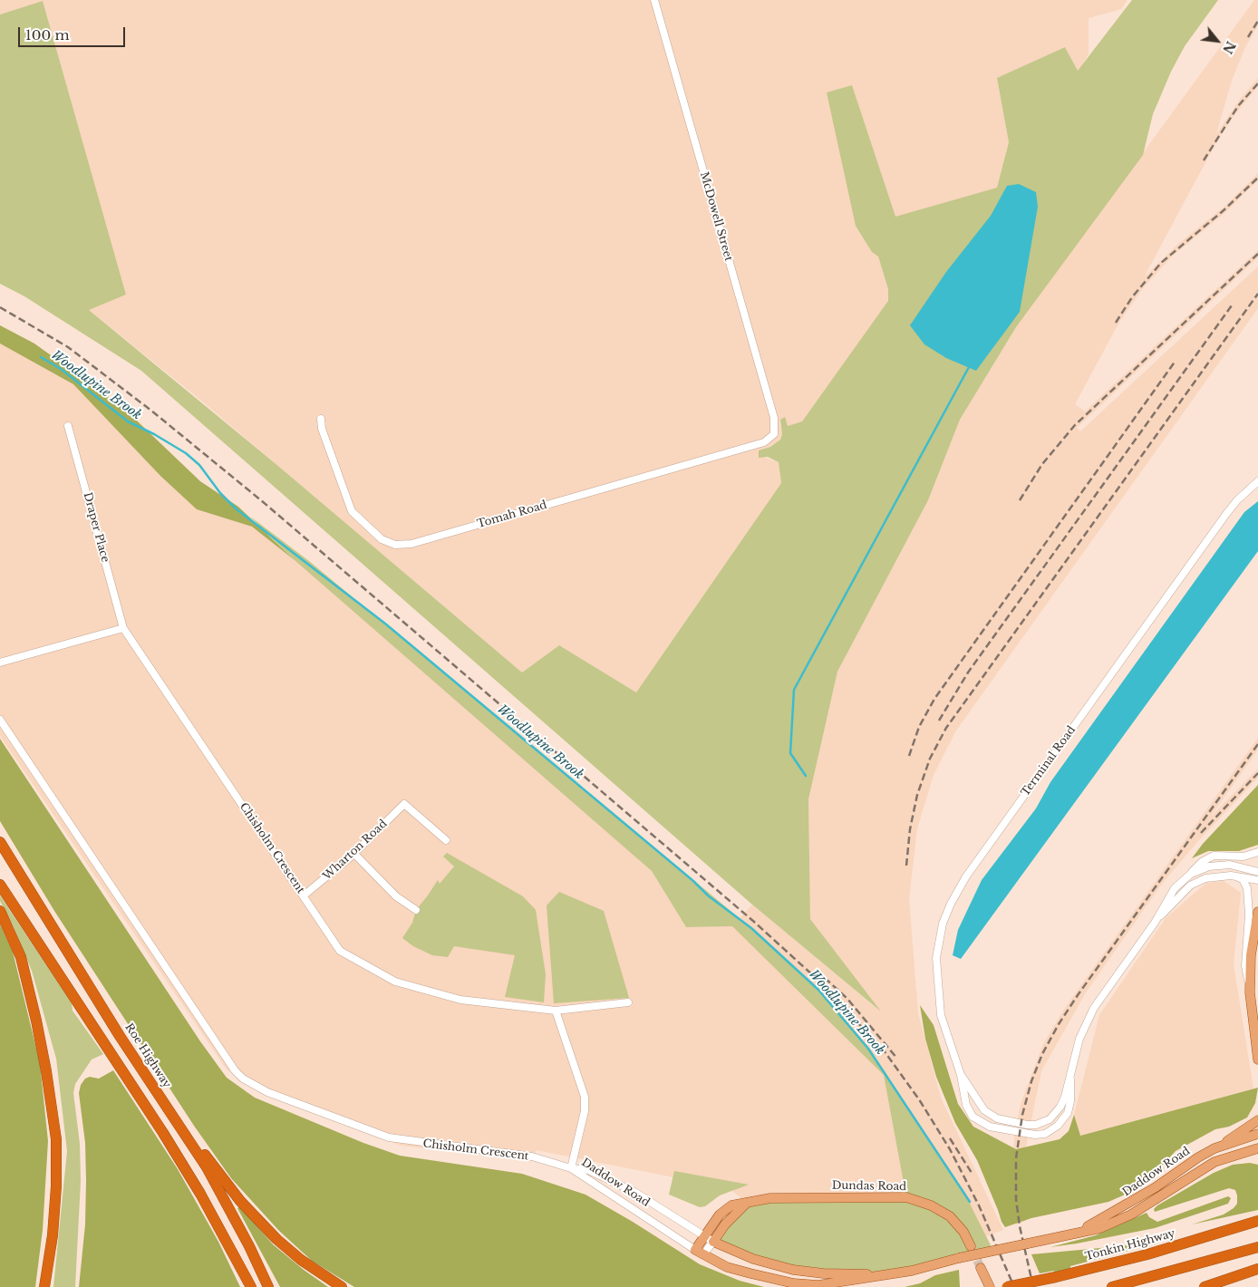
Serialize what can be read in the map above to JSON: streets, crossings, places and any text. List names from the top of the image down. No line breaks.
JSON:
{"streets":{"highway":["Roe Highway","Tonkin Highway"],"main road":["Daddow Road","Dundas Road"],"street":["McDowell Street","Tomah Road","Draper Place","Terminal Road","Chisholm Crescent","Wharton Road"]},"crossings":[["McDowell Street","Tomah Road"],["Draper Place","Chisholm Crescent"],["Chisholm Crescent","Wharton Road"],["Chisholm Crescent","Daddow Road"],["Daddow Road","Dundas Road"]],"water":["Woodlupine Brook"],"scale_bar":"100 m","north":"bottom right"}
